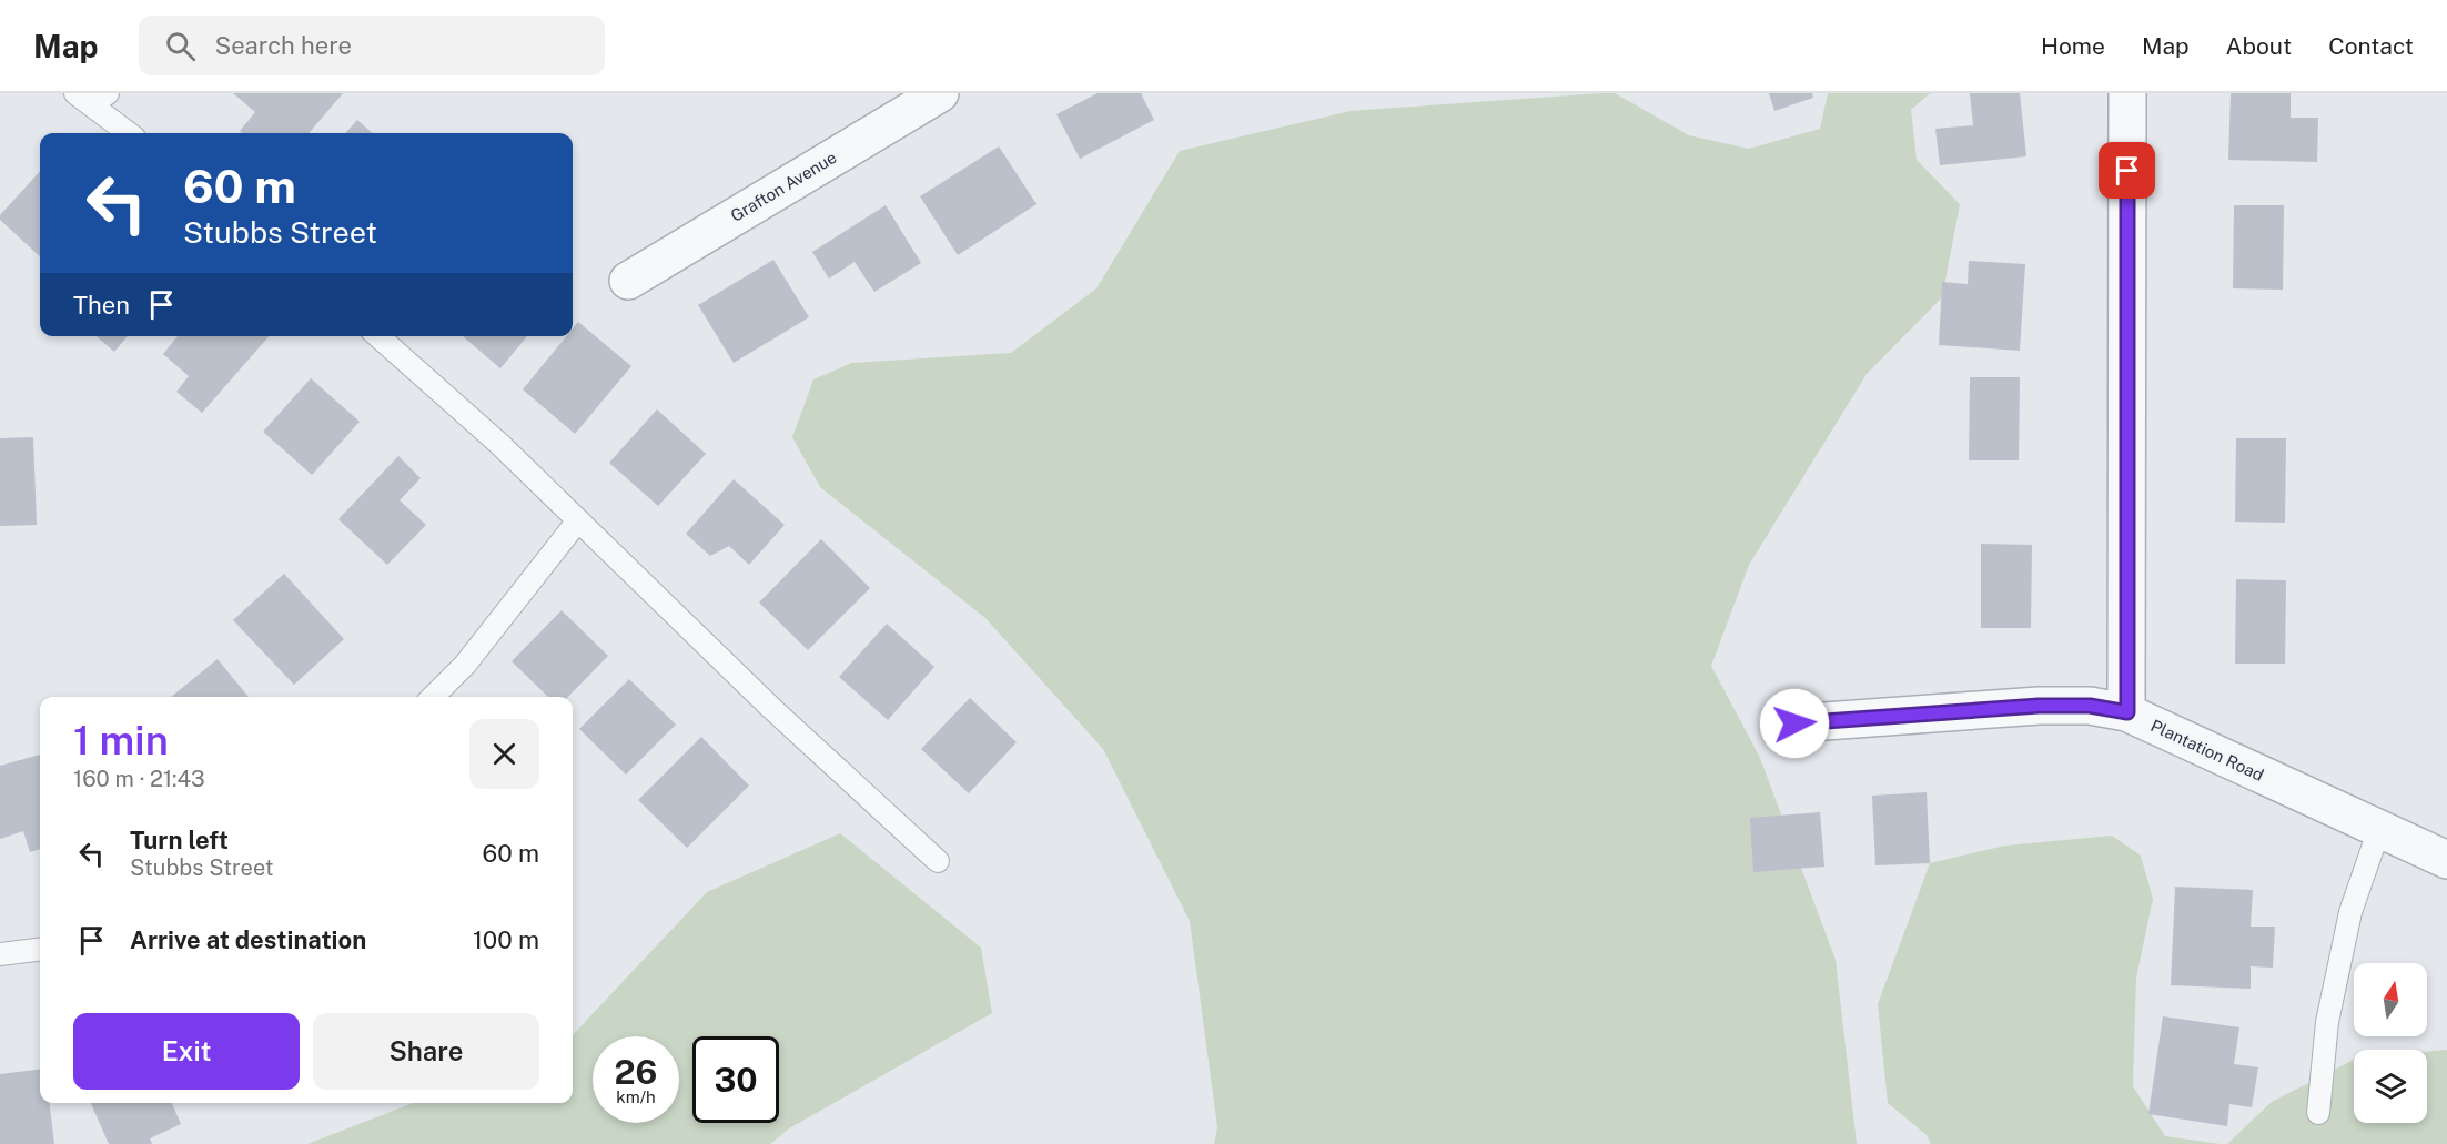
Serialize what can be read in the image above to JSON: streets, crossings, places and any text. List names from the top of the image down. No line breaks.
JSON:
{"streets":{"street":["Grafton Avenue","Plantation Road"]},"north":"top","page":{"header":"Map","search":"Search here","nav":["Home","Map","About","Contact"],"turn":["60 m","Stubbs Street"],"then":"Then","heading":["1 min","160 m · 21:43"],"list":[{"name":"Turn left","note":"Stubbs Street","value":"60 m"},{"name":"Arrive at destination","value":"100 m"}],"buttons":["Exit","Share"],"speed":"26 km/h","limit":"30"}}
